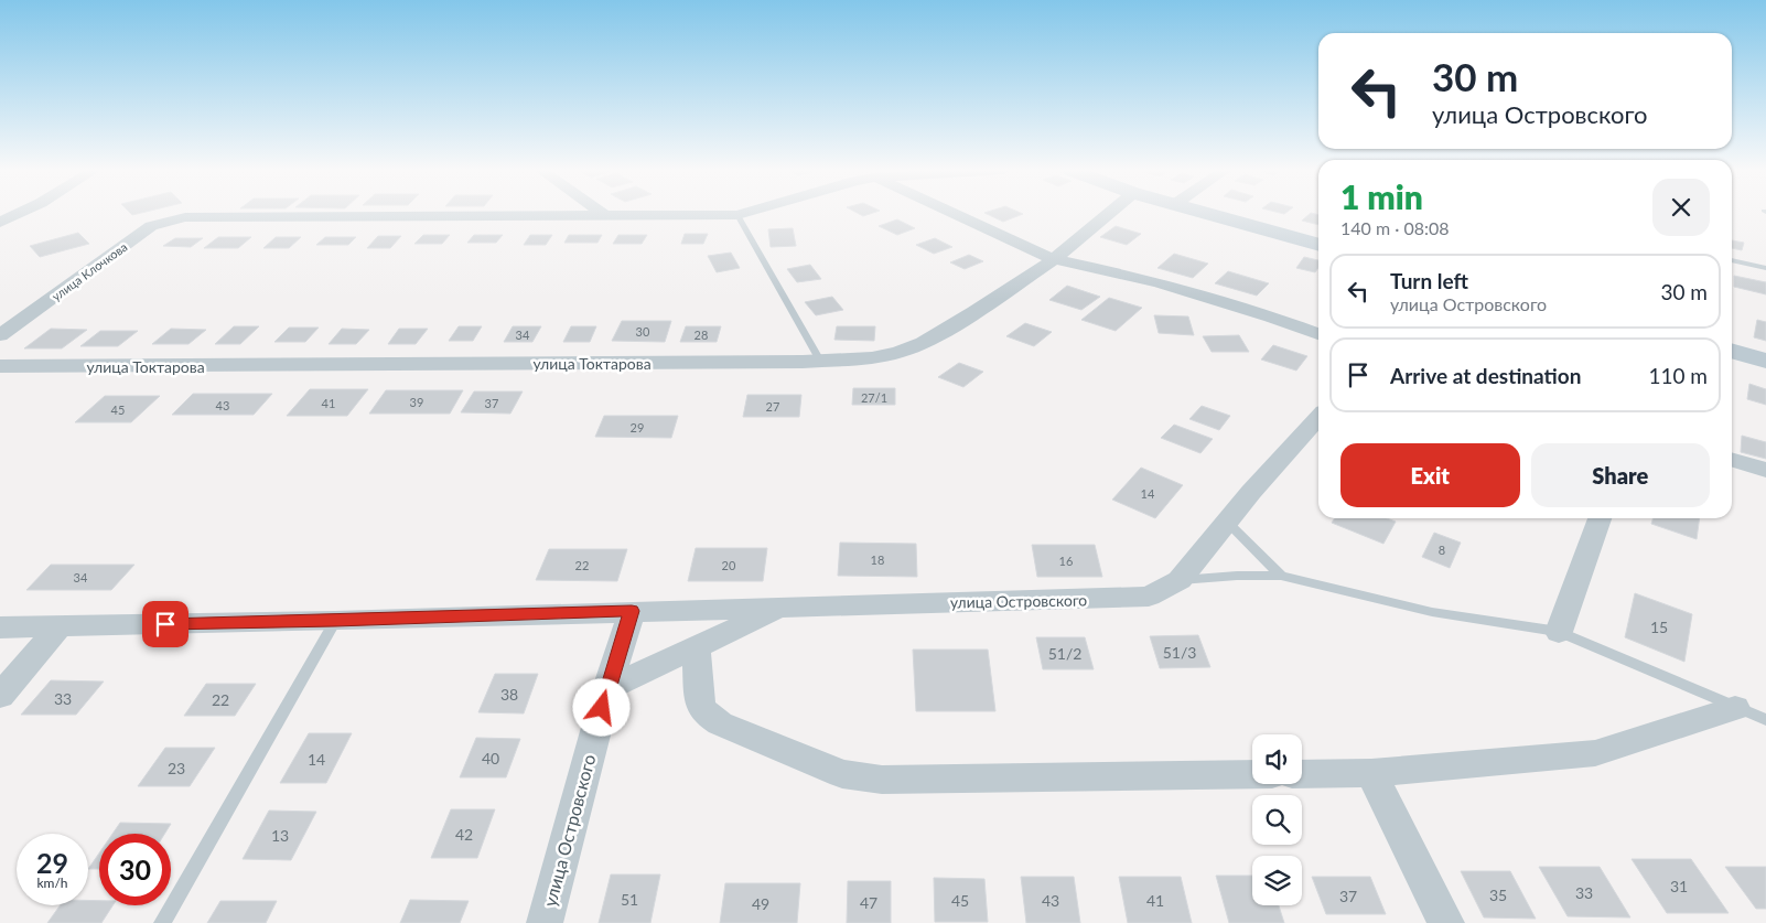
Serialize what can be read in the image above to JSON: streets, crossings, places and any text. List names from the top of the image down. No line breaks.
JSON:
{"streets":{"street":["улица Клочкова","улица Токтарова","улица Островского"]},"house_numbers":["30","34","28","27/1","39","41","37","43","27","45","29","14","8","18","16","22","20","34","15","51/3","51/2","38","33","22","40","14","23","42","13","31","33","35","37","51","45","43","41","47","49"],"page":{"turn":["30 m","улица Островского"],"heading":["1 min","140 m · 08:08"],"list":[{"name":"Turn left","note":"улица Островского","value":"30 m"},{"name":"Arrive at destination","value":"110 m"}],"buttons":["Exit","Share"],"speed":"29 km/h","limit":"30"}}
